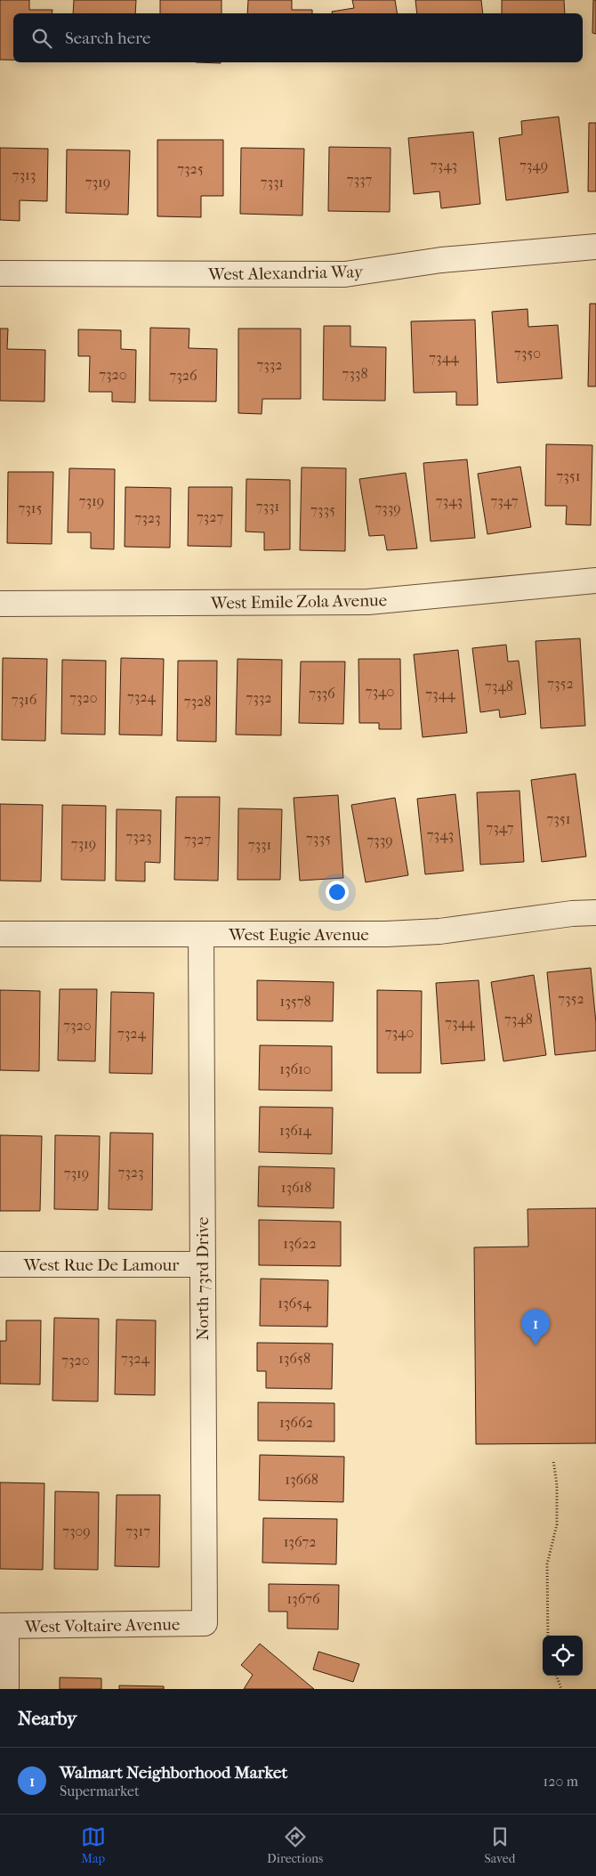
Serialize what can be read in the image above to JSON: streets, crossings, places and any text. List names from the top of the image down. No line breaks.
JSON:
{"streets":{"street":["West Alexandria Way","West Emile Zola Avenue","West Eugie Avenue","West Rue De Lamour","North 73rd Drive","West Voltaire Avenue"]},"crossings":[["West Eugie Avenue","North 73rd Drive"],["West Rue De Lamour","North 73rd Drive"],["North 73rd Drive","West Voltaire Avenue"]],"house_numbers":["7343","7349","7325","7313","7337","7319","7331","7350","7344","7332","7338","7320","7326","7351","7319","7343","7347","7331","7315","7339","7335","7327","7323","7352","7348","7340","7336","7344","7324","7320","7332","7316","7328","7351","7347","7343","7323","7335","7327","7339","7319","7331","7352","13578","7348","7344","7320","7340","7324","13610","13614","7323","7319","13618","13622","13654","7324","13658","7320","13662","13668","7309","7317","13672","13676"],"page":{"search":"Search here","pins":"1","heading":"Nearby","list":[{"mark":"1","name":"Walmart Neighborhood Market","note":"Supermarket","value":"120 m"}],"nav":["Map","Directions","Saved"]}}
